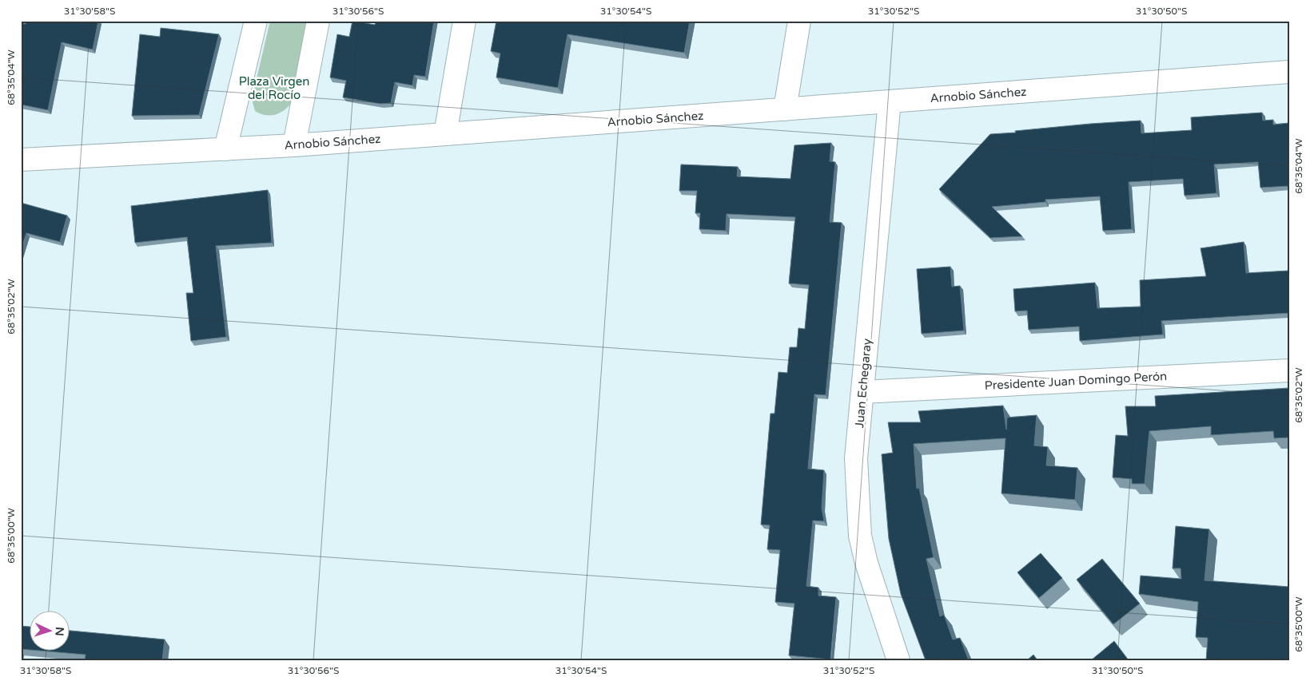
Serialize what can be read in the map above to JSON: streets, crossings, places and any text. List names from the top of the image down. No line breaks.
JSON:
{"streets":{"street":["Arnobio Sánchez","Presidente Juan Domingo Perón","Juan Echegaray"]},"crossings":[["Arnobio Sánchez","Juan Echegaray"],["Presidente Juan Domingo Perón","Juan Echegaray"]],"parks":["Plaza Virgen del Rocío"],"north":"right","coordinates":["31°30'58\"S","31°30'56\"S","31°30'54\"S","31°30'52\"S","31°30'50\"S","68°35'04\"W","68°35'02\"W","68°35'00\"W"]}
